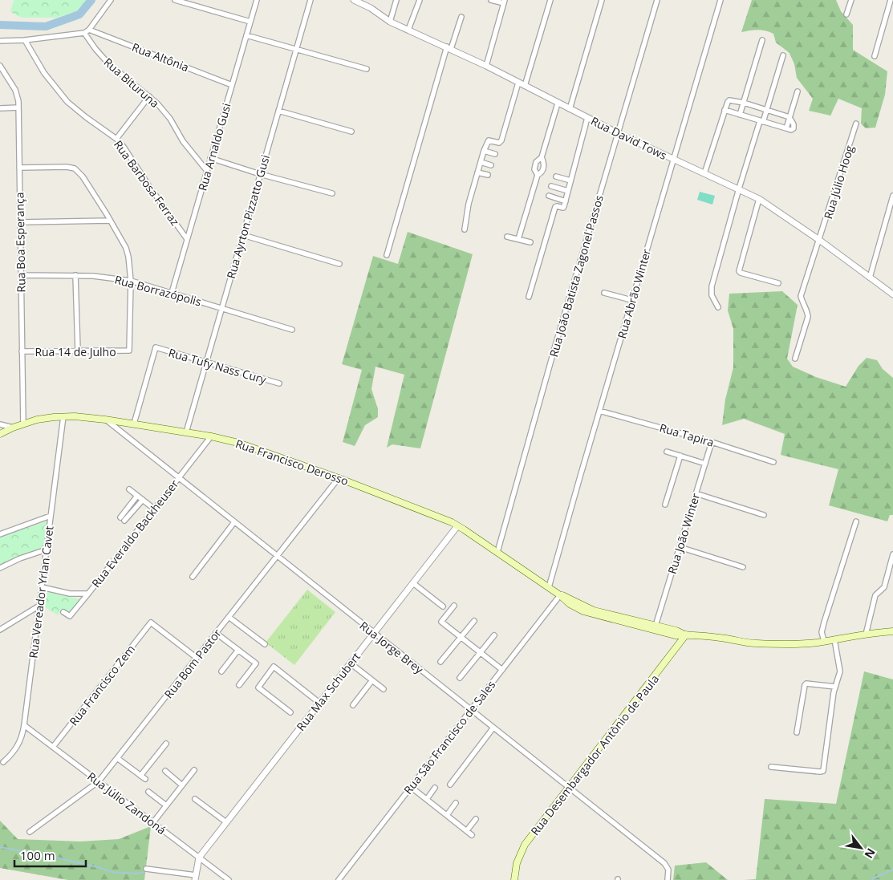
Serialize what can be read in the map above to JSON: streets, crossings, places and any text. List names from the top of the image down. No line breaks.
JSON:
{"streets":{"main road":["Rua Francisco Derosso","Rua Desembargador Antônio de Paula"],"street":["Rua Altônia","Rua Bituruna","Rua David Tows","Rua Arnaldo Gusi","Rua Júlio Hoog","Rua Barbosa Ferraz","Rua Ayrton Pizzatto Gusi","Rua Boa Esperança","Rua João Batista Zagonel Passos","Rua Borrazópolis","Rua Abrão Winter","Rua 14 de Julho","Rua Tufy Nass Cury","Rua Tapira","Rua Everaldo Backheuser","Rua João Winter","Rua Vereador Yrlan Cavet","Rua Jorge Brey","Rua Bom Pastor","Rua Francisco Zem","Rua Max Schubert","Rua São Francisco de Sales","Rua Júlio Zandoná"]},"crossings":[["Rua Altônia","Rua Arnaldo Gusi"],["Rua Bituruna","Rua Arnaldo Gusi"],["Rua David Tows","Rua Júlio Hoog"],["Rua David Tows","Rua João Batista Zagonel Passos"],["Rua David Tows","Rua Abrão Winter"],["Rua Arnaldo Gusi","Rua Barbosa Ferraz"],["Rua Arnaldo Gusi","Rua Borrazópolis"],["Rua Ayrton Pizzatto Gusi","Rua Borrazópolis"],["Rua Ayrton Pizzatto Gusi","Rua Tufy Nass Cury"],["Rua Ayrton Pizzatto Gusi","Rua Francisco Derosso"],["Rua Boa Esperança","Rua Borrazópolis"],["Rua Boa Esperança","Rua 14 de Julho"],["Rua Boa Esperança","Rua Francisco Derosso"],["Rua João Batista Zagonel Passos","Rua Francisco Derosso"],["Rua Borrazópolis","Rua 14 de Julho"],["Rua Abrão Winter","Rua Tapira"],["Rua Abrão Winter","Rua Francisco Derosso"],["Rua Tufy Nass Cury","Rua Francisco Derosso"],["Rua Tapira","Rua João Winter"],["Rua Francisco Derosso","Rua Everaldo Backheuser"],["Rua Francisco Derosso","Rua João Winter"],["Rua Francisco Derosso","Rua Vereador Yrlan Cavet"],["Rua Francisco Derosso","Rua Jorge Brey"],["Rua Francisco Derosso","Rua Bom Pastor"],["Rua Francisco Derosso","Rua Max Schubert"],["Rua Francisco Derosso","Rua São Francisco de Sales"],["Rua Francisco Derosso","Rua Desembargador Antônio de Paula"],["Rua Everaldo Backheuser","Rua Vereador Yrlan Cavet"],["Rua Everaldo Backheuser","Rua Jorge Brey"],["Rua Vereador Yrlan Cavet","Rua Júlio Zandoná"],["Rua Jorge Brey","Rua Bom Pastor"],["Rua Jorge Brey","Rua Max Schubert"],["Rua Jorge Brey","Rua São Francisco de Sales"],["Rua Jorge Brey","Rua Desembargador Antônio de Paula"],["Rua Bom Pastor","Rua Francisco Zem"],["Rua Bom Pastor","Rua Júlio Zandoná"],["Rua Francisco Zem","Rua Júlio Zandoná"],["Rua Max Schubert","Rua Júlio Zandoná"]],"scale_bar":"100 m","north":"bottom right"}
